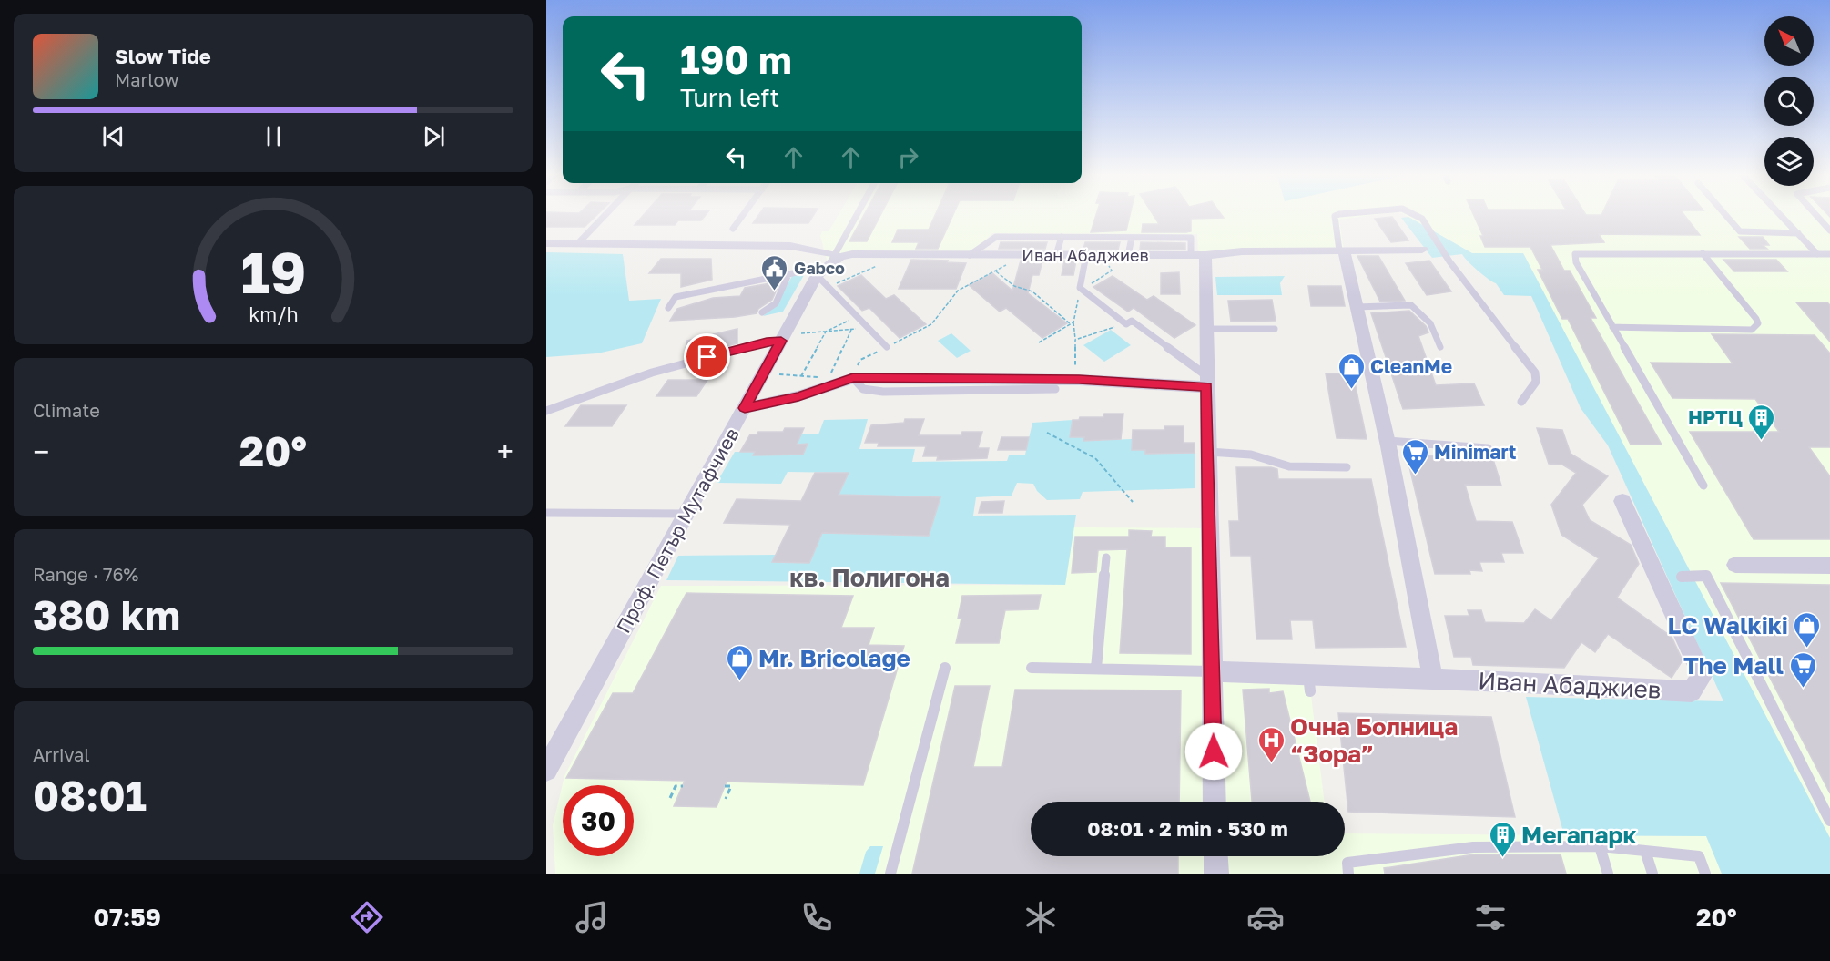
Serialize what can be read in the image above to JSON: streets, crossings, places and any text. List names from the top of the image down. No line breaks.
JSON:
{"streets":{"street":["Иван Абаджиев","Проф. Петър Мутафчиев"]},"crossings":[["Иван Абаджиев","Проф. Петър Мутафчиев"]],"districts":["кв. Полигона"],"places":{"public building":["Gabco"],"shop":["CleanMe","LC Walkiki","Mr. Bricolage"],"building":["НРТЦ","Мегапарк"],"supermarket":["Minimart","The Mall"],"hospital":["Очна Болница “Зора”"]},"north":"top left","page":{"turn":["190 m","Turn left"],"song":["Slow Tide","Marlow"],"tile":["Climate",["Range · 76%","380 km"],["Arrival","08:01"]],"heat":["−","20°","+"],"limit":"30","trip":"08:01 · 2 min · 530 m","tabs":["07:59","20°"],"gauge":["19","km/h"]}}
